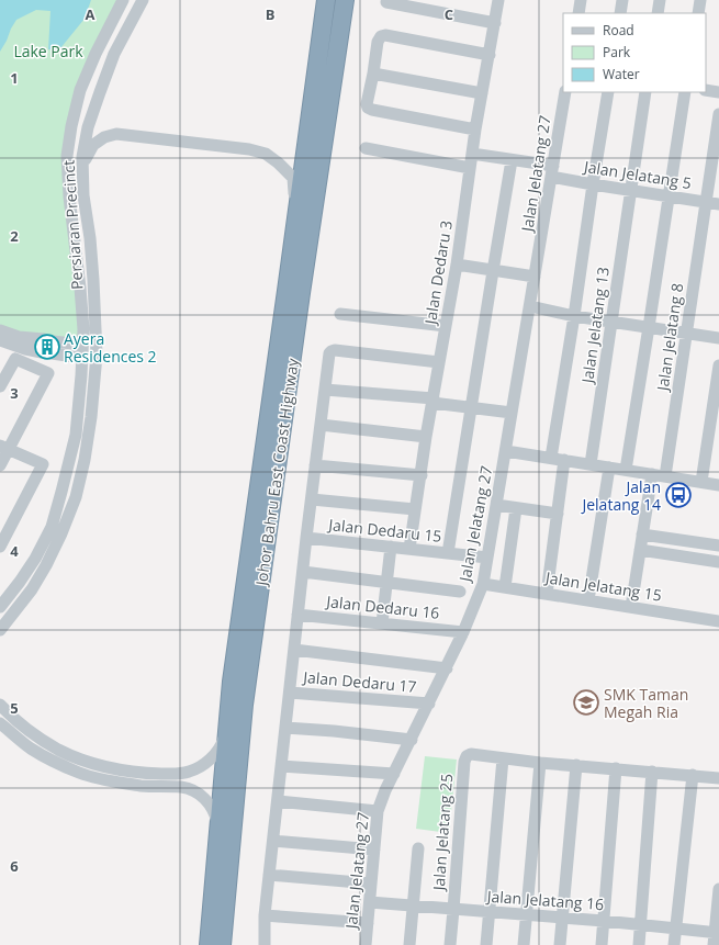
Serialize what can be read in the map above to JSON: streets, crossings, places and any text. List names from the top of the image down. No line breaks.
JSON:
{"streets":{"highway":["Johor Bahru East Coast Highway"],"street":["Jalan Jelatang 27","Jalan Jelatang 5","Persiaran Precinct","Jalan Dedaru 3","Jalan Jelatang 13","Jalan Jelatang 8","Jalan Dedaru 15","Jalan Jelatang 15","Jalan Dedaru 16","Jalan Dedaru 17","Jalan Jelatang 25","Jalan Jelatang 16"]},"crossings":[["Jalan Jelatang 27","Jalan Jelatang 5"],["Jalan Jelatang 27","Jalan Dedaru 15"],["Jalan Jelatang 27","Jalan Jelatang 15"],["Jalan Jelatang 27","Jalan Dedaru 16"],["Jalan Jelatang 27","Jalan Dedaru 17"],["Jalan Jelatang 27","Jalan Jelatang 16"],["Jalan Jelatang 5","Jalan Dedaru 3"],["Jalan Jelatang 5","Jalan Jelatang 13"],["Jalan Jelatang 5","Jalan Jelatang 8"],["Jalan Dedaru 3","Jalan Dedaru 15"],["Jalan Jelatang 25","Jalan Jelatang 16"]],"parks":["Lake Park"],"places":{"building":["Ayera Residences 2"],"bus stop":["Jalan Jelatang 14"],"school or university":["SMK Taman Megah Ria"]},"legend":["Road","Park","Water"],"grid":{"columns":["A","B","C"],"rows":["1","2","3","4","5","6"]}}
